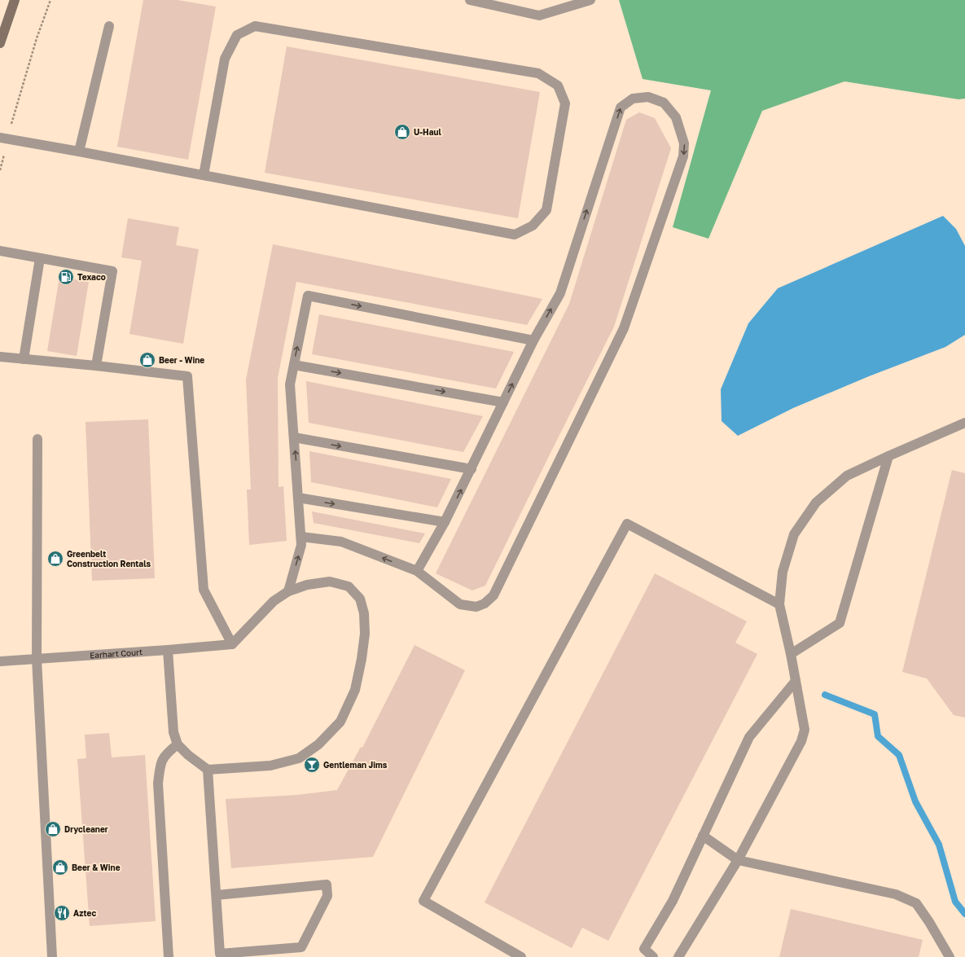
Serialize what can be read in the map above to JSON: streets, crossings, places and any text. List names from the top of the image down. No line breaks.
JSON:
{"streets":{"street":["Earhart Court"]},"places":{"shop":["U-Haul","Beer - Wine","Greenbelt Construction Rentals","Drycleaner","Beer & Wine"],"fuel station":["Texaco"],"bar":["Gentleman Jims"],"restaurant":["Aztec"]}}
